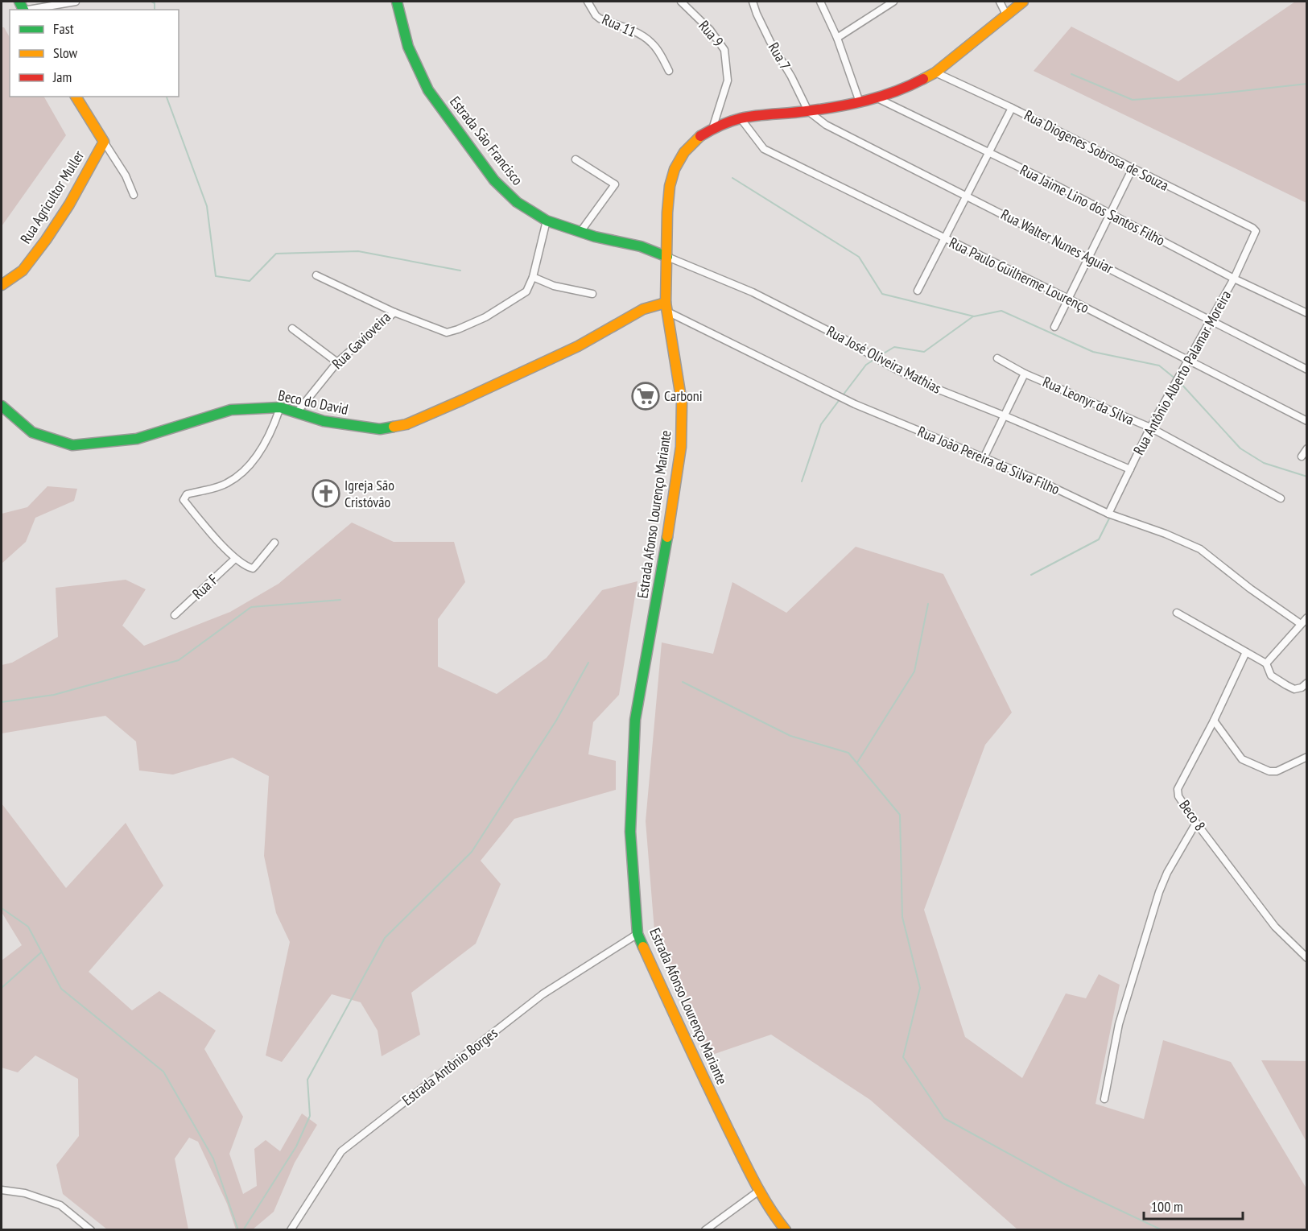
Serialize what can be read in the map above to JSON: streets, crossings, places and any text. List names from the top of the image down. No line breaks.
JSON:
{"streets":{"main road":["Estrada São Francisco","Rua Agricultor Muller","Beco do David","Estrada Afonso Lourenço Mariante"],"street":["Rua 11","Rua 9","Rua 7","Rua Diogenes Sobrosa de Souza","Rua Jaime Lino dos Santos Filho","Rua Walter Nunes Aguiar","Rua Paulo Guilherme Lourenço","Rua Gavioveira","Rua José Oliveira Mathias","Rua Antônio Alberto Palamar Moreira","Rua Leonyr da Silva","Rua João Pereira da Silva Filho","Rua F","Beco 8","Estrada Antônio Borges"]},"crossings":[["Rua 9","Estrada Afonso Lourenço Mariante"],["Rua 7","Rua Walter Nunes Aguiar"],["Rua 7","Estrada Afonso Lourenço Mariante"],["Estrada São Francisco","Rua José Oliveira Mathias"],["Estrada São Francisco","Estrada Afonso Lourenço Mariante"],["Rua Diogenes Sobrosa de Souza","Rua Antônio Alberto Palamar Moreira"],["Rua Diogenes Sobrosa de Souza","Estrada Afonso Lourenço Mariante"],["Rua Jaime Lino dos Santos Filho","Rua Antônio Alberto Palamar Moreira"],["Rua Jaime Lino dos Santos Filho","Estrada Afonso Lourenço Mariante"],["Rua Walter Nunes Aguiar","Rua Antônio Alberto Palamar Moreira"],["Rua Walter Nunes Aguiar","Estrada Afonso Lourenço Mariante"],["Rua Paulo Guilherme Lourenço","Rua Antônio Alberto Palamar Moreira"],["Rua Paulo Guilherme Lourenço","Estrada Afonso Lourenço Mariante"],["Rua Gavioveira","Beco do David"],["Rua José Oliveira Mathias","Rua Antônio Alberto Palamar Moreira"],["Rua José Oliveira Mathias","Estrada Afonso Lourenço Mariante"],["Rua Antônio Alberto Palamar Moreira","Rua Leonyr da Silva"],["Rua Antônio Alberto Palamar Moreira","Rua João Pereira da Silva Filho"],["Beco do David","Rua João Pereira da Silva Filho"],["Beco do David","Estrada Afonso Lourenço Mariante"],["Rua João Pereira da Silva Filho","Estrada Afonso Lourenço Mariante"],["Estrada Afonso Lourenço Mariante","Estrada Antônio Borges"]],"places":{"supermarket":["Carboni"],"church":["Igreja São Cristóvão"]},"legend":["Fast","Slow","Jam"],"scale_bar":"100 m"}
